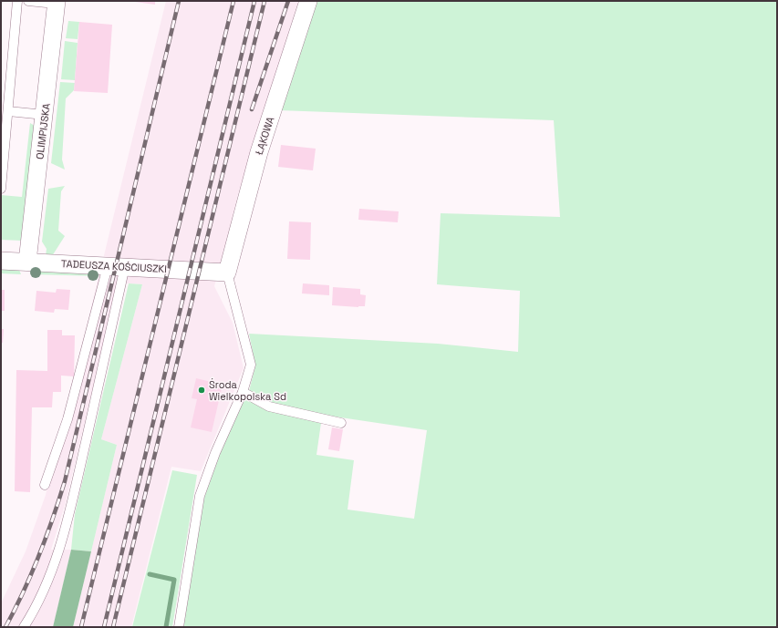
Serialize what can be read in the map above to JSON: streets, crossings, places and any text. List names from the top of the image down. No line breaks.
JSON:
{"streets":{"street":["OLIMPIJSKA","ŁĄKOWA","TADEUSZA KOŚCIUSZKI"]},"crossings":[["OLIMPIJSKA","TADEUSZA KOŚCIUSZKI"],["ŁĄKOWA","TADEUSZA KOŚCIUSZKI"]],"places":["Środa Wielkopolska Sd"]}
